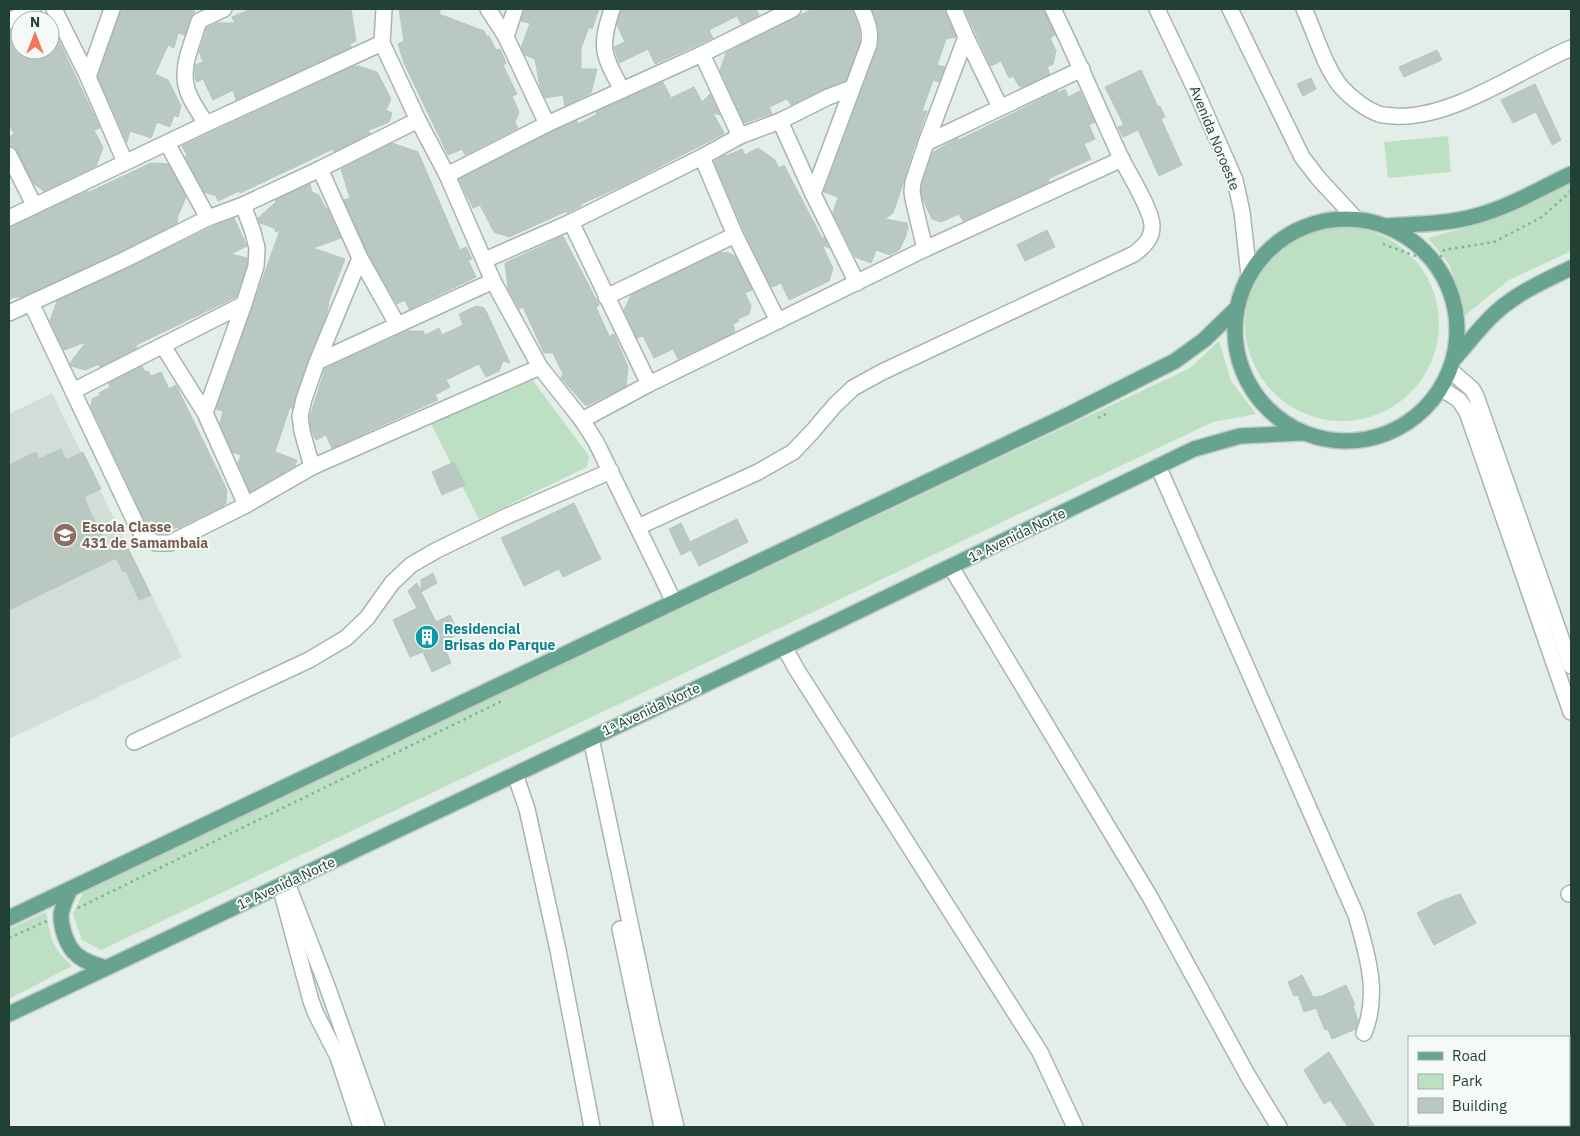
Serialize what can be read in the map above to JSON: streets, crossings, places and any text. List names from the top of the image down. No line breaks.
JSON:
{"streets":{"main road":["1ᵃ Avenida Norte"],"street":["Avenida Noroeste"]},"places":{"school or university":["Escola Classe 431 de Samambaia"],"building":["Residencial Brisas do Parque"]},"legend":["Road","Park","Building"],"north":"top"}
